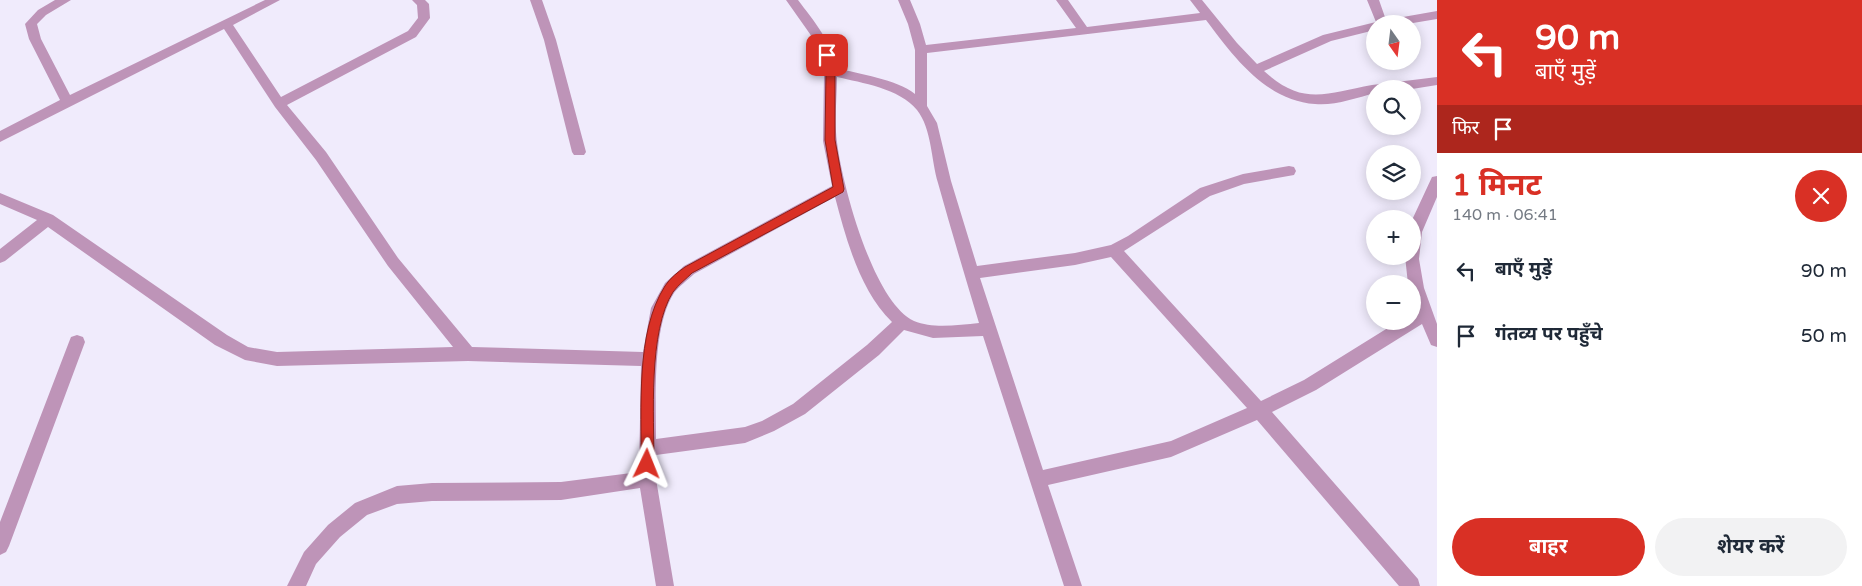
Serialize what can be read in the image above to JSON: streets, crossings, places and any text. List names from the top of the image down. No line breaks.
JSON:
{"north":"bottom","page":{"turn":["90 m","बाएँ मुड़ें"],"map_buttons":["+","−"],"then":"फिर","heading":["1 मिनट","140 m · 06:41"],"list":[{"name":"बाएँ मुड़ें","value":"90 m"},{"name":"गंतव्य पर पहुँचे","value":"50 m"}],"buttons":["बाहर","शेयर करें"]}}
